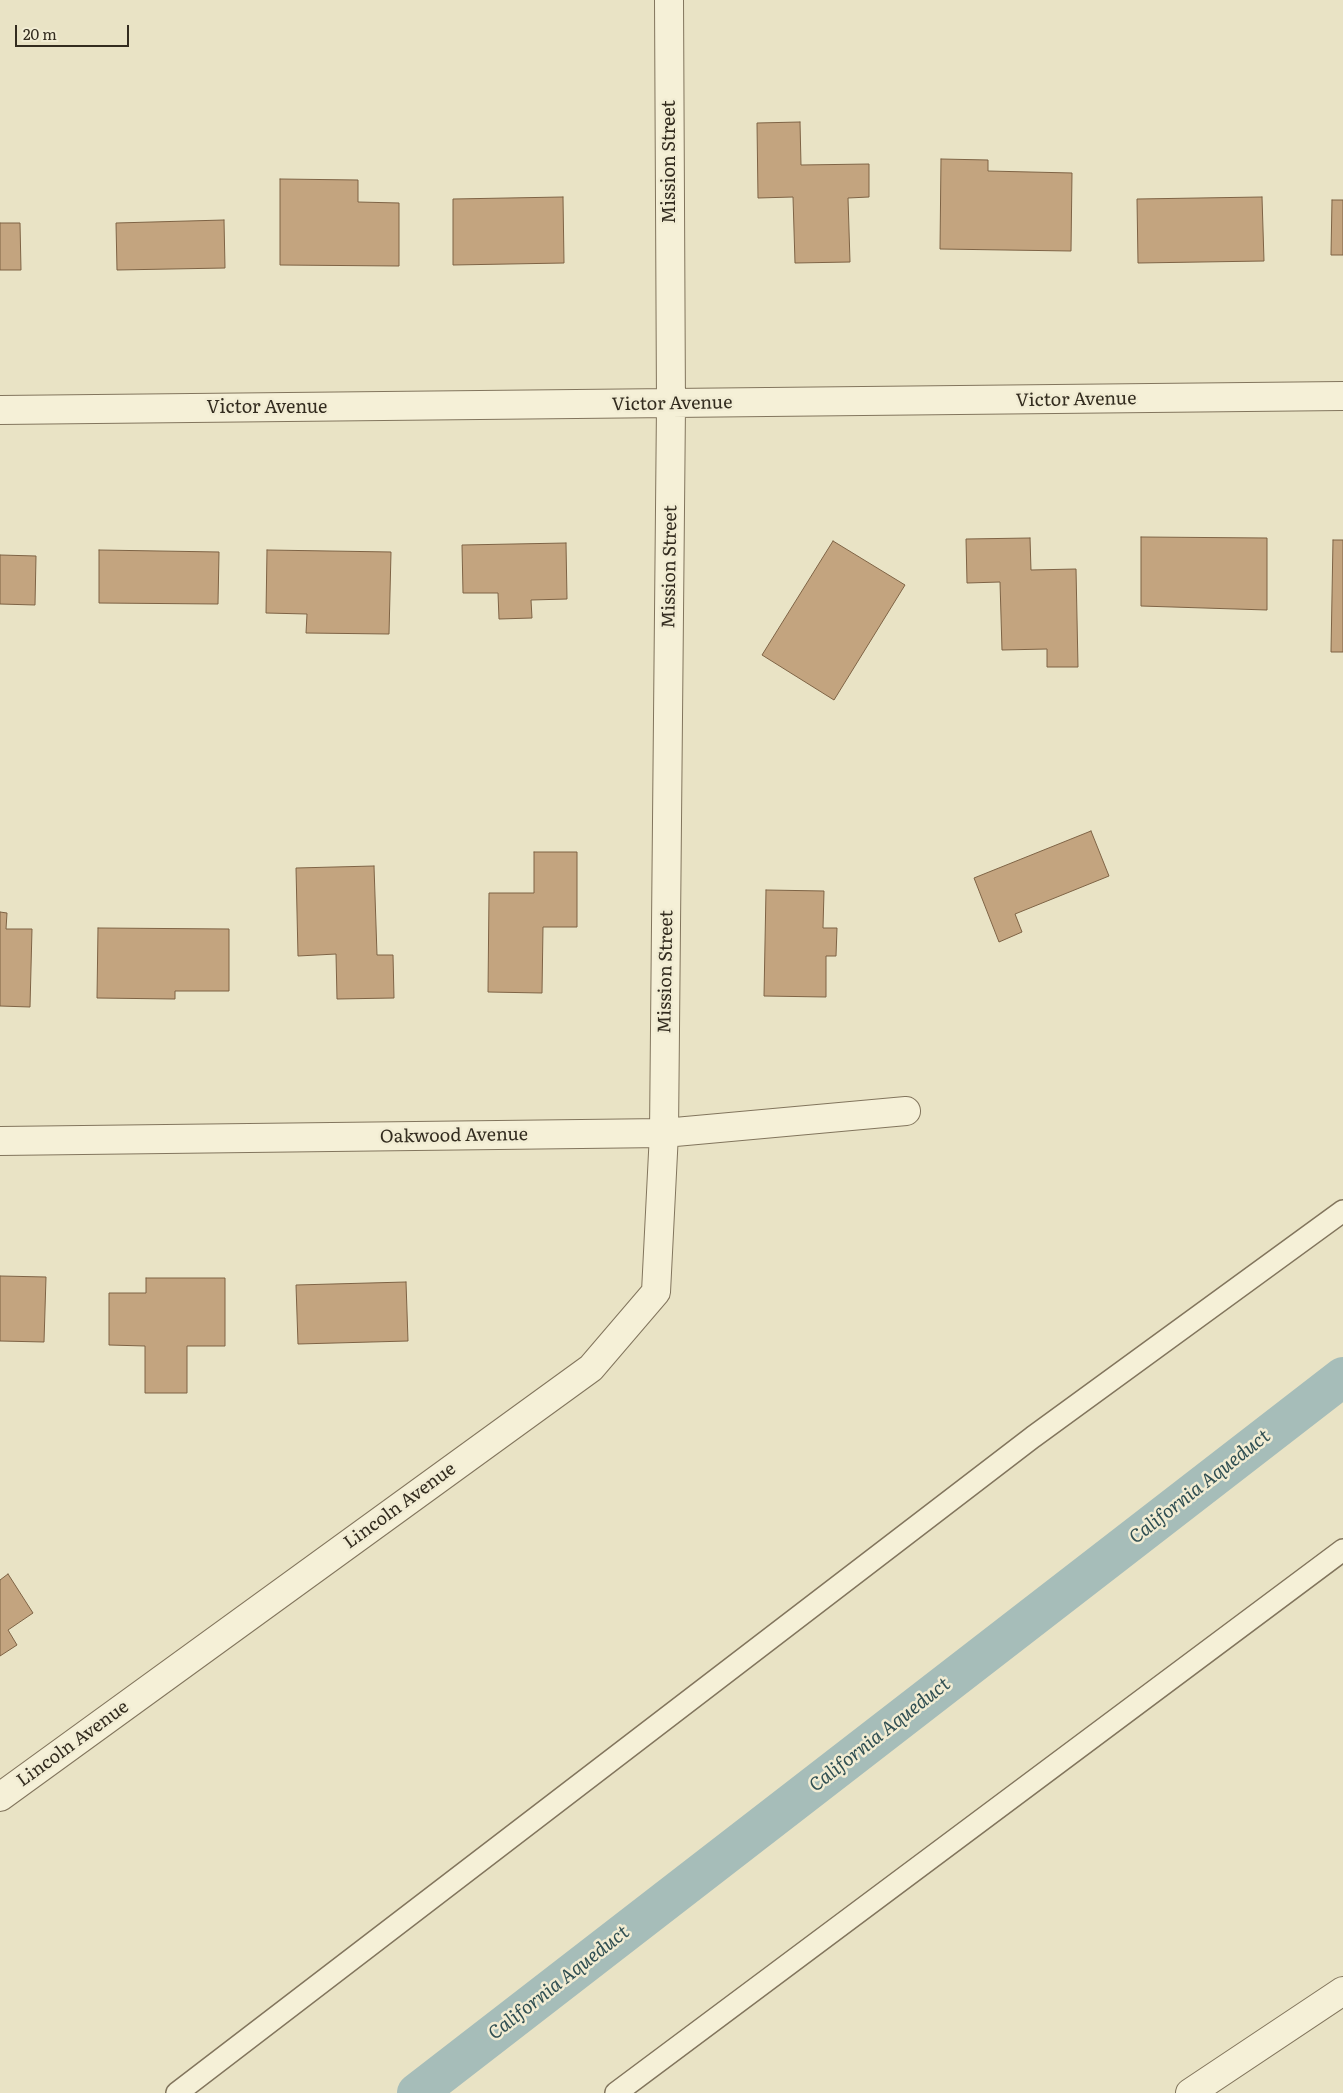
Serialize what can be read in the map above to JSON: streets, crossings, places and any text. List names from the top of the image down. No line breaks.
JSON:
{"streets":{"street":["Mission Street","Victor Avenue","Oakwood Avenue","Lincoln Avenue"]},"crossings":[["Mission Street","Victor Avenue"],["Mission Street","Oakwood Avenue"],["Mission Street","Lincoln Avenue"],["Oakwood Avenue","Lincoln Avenue"]],"water":["California Aqueduct"],"scale_bar":"20 m"}
